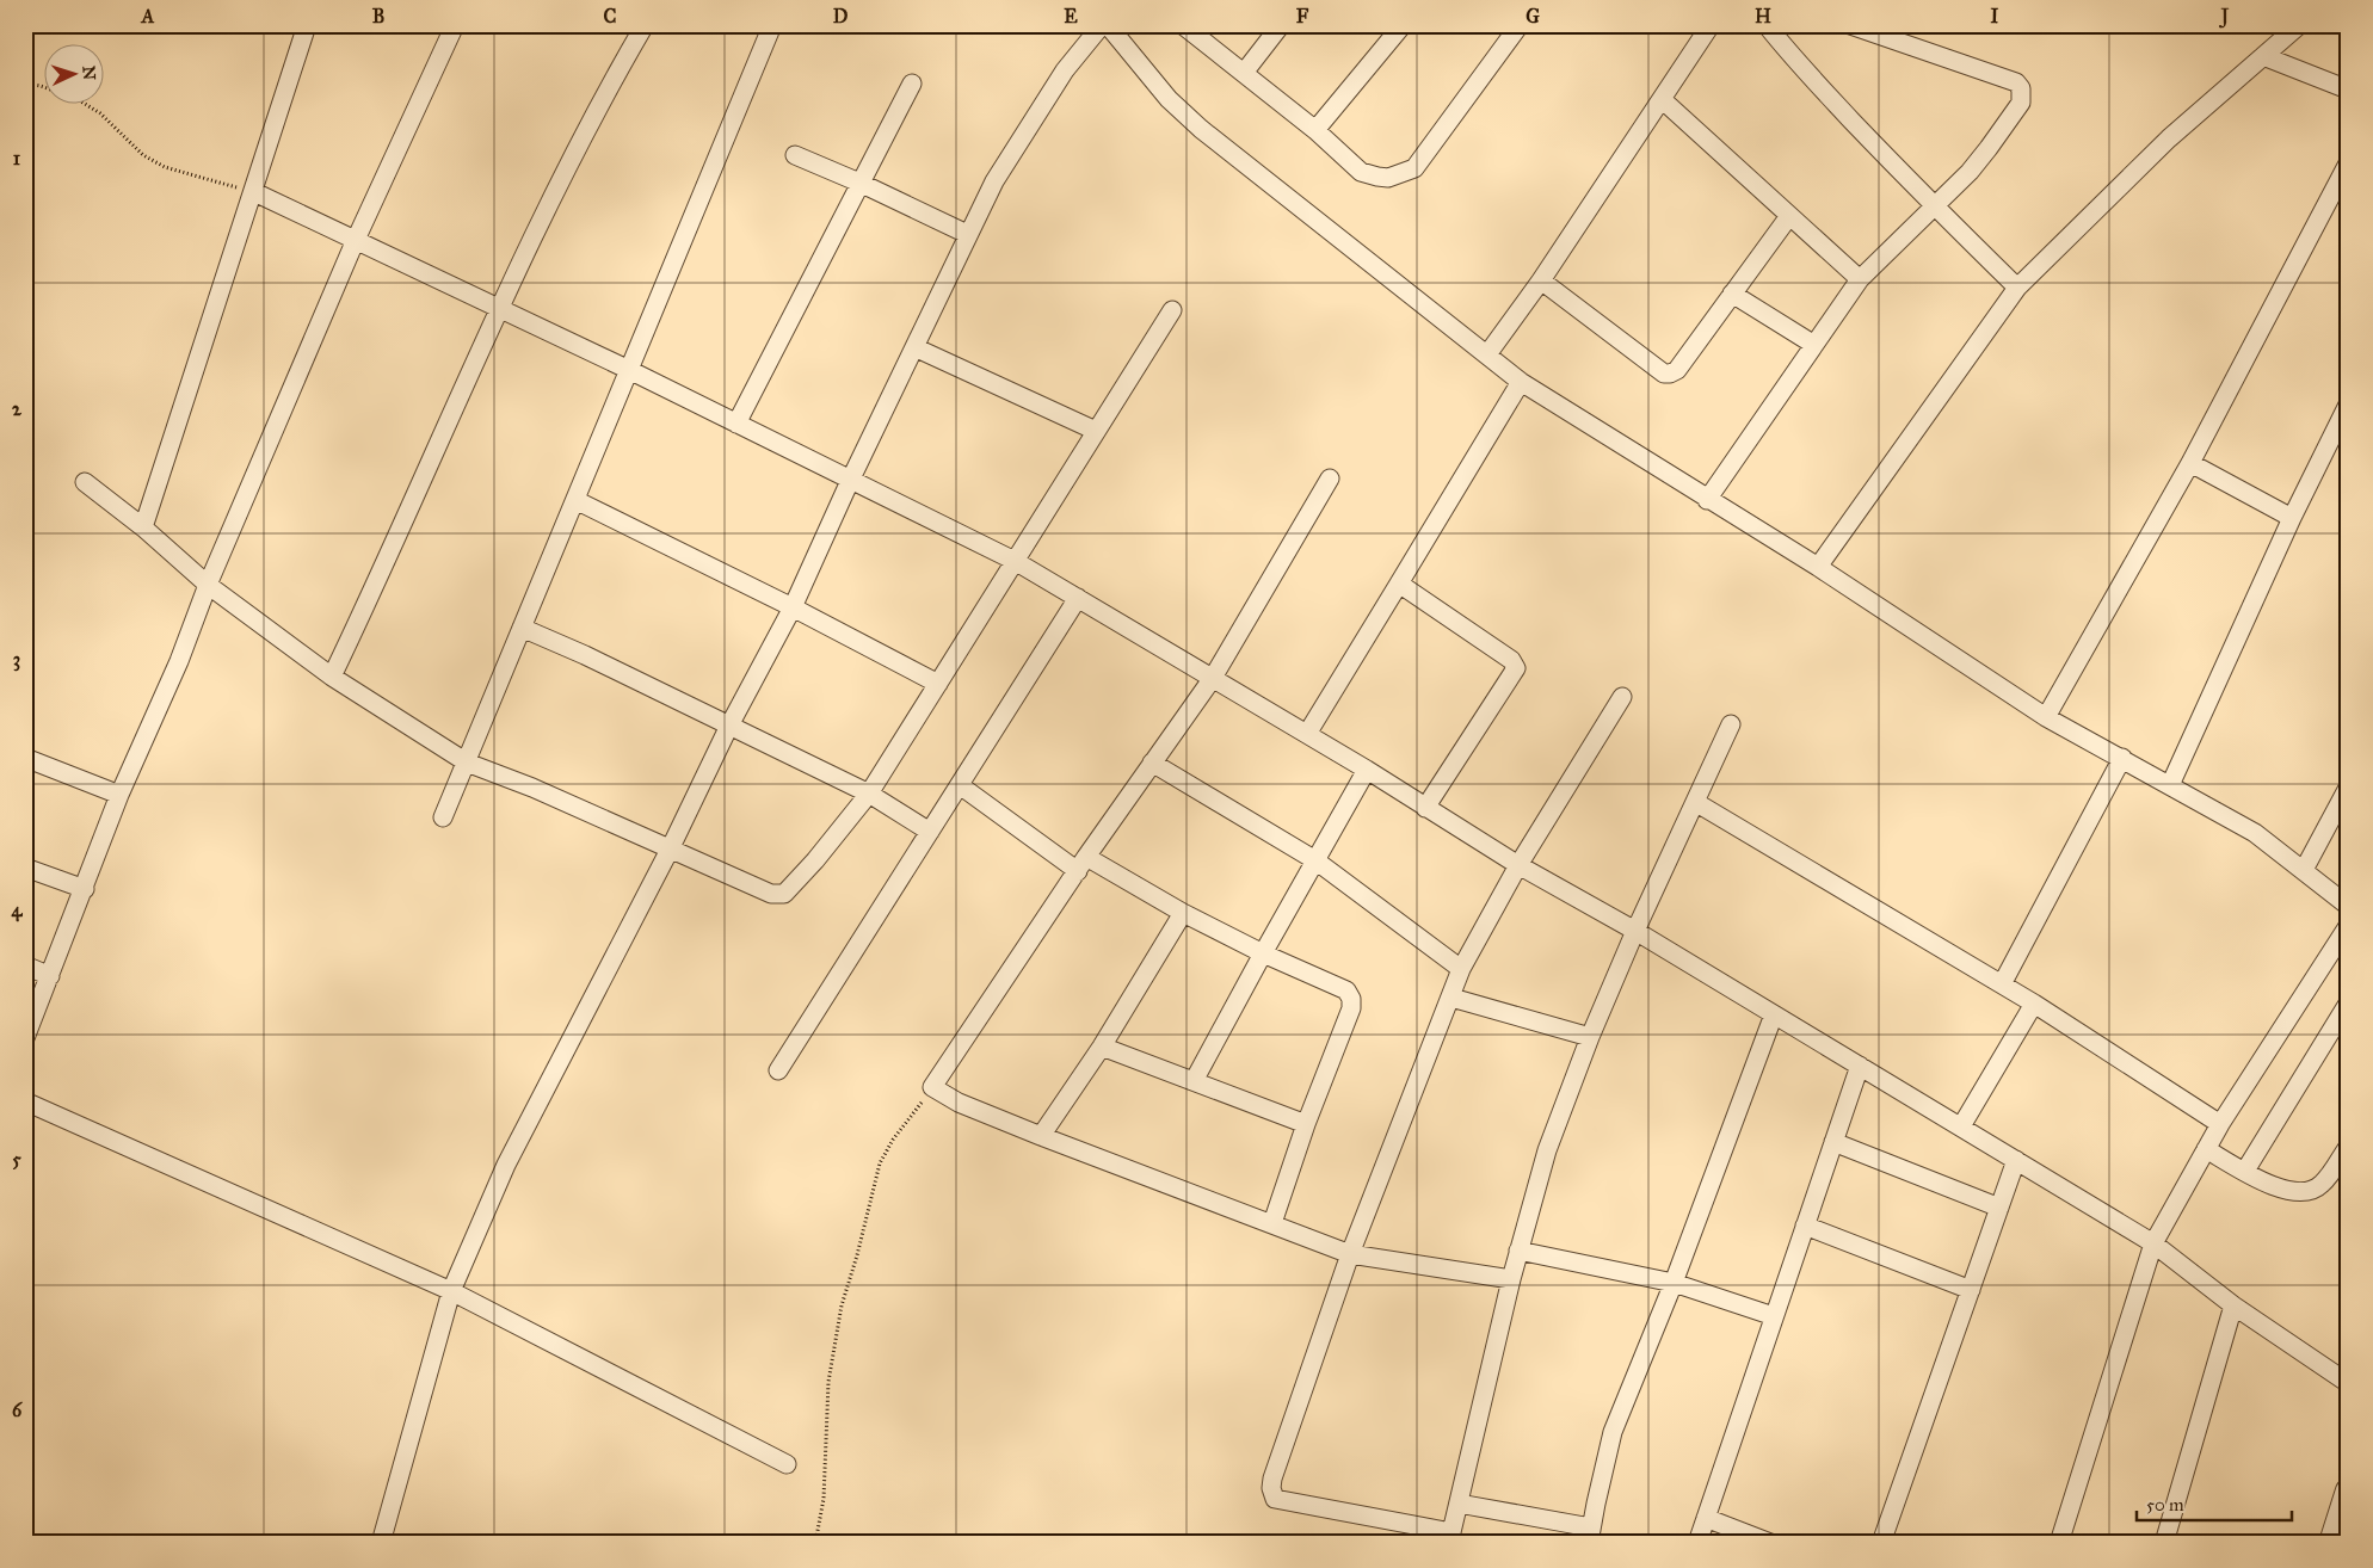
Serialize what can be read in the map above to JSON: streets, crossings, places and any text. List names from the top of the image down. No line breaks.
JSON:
{"scale_bar":"50 m","north":"right","grid":{"columns":["A","B","C","D","E","F","G","H","I","J"],"rows":["1","2","3","4","5","6"]}}
